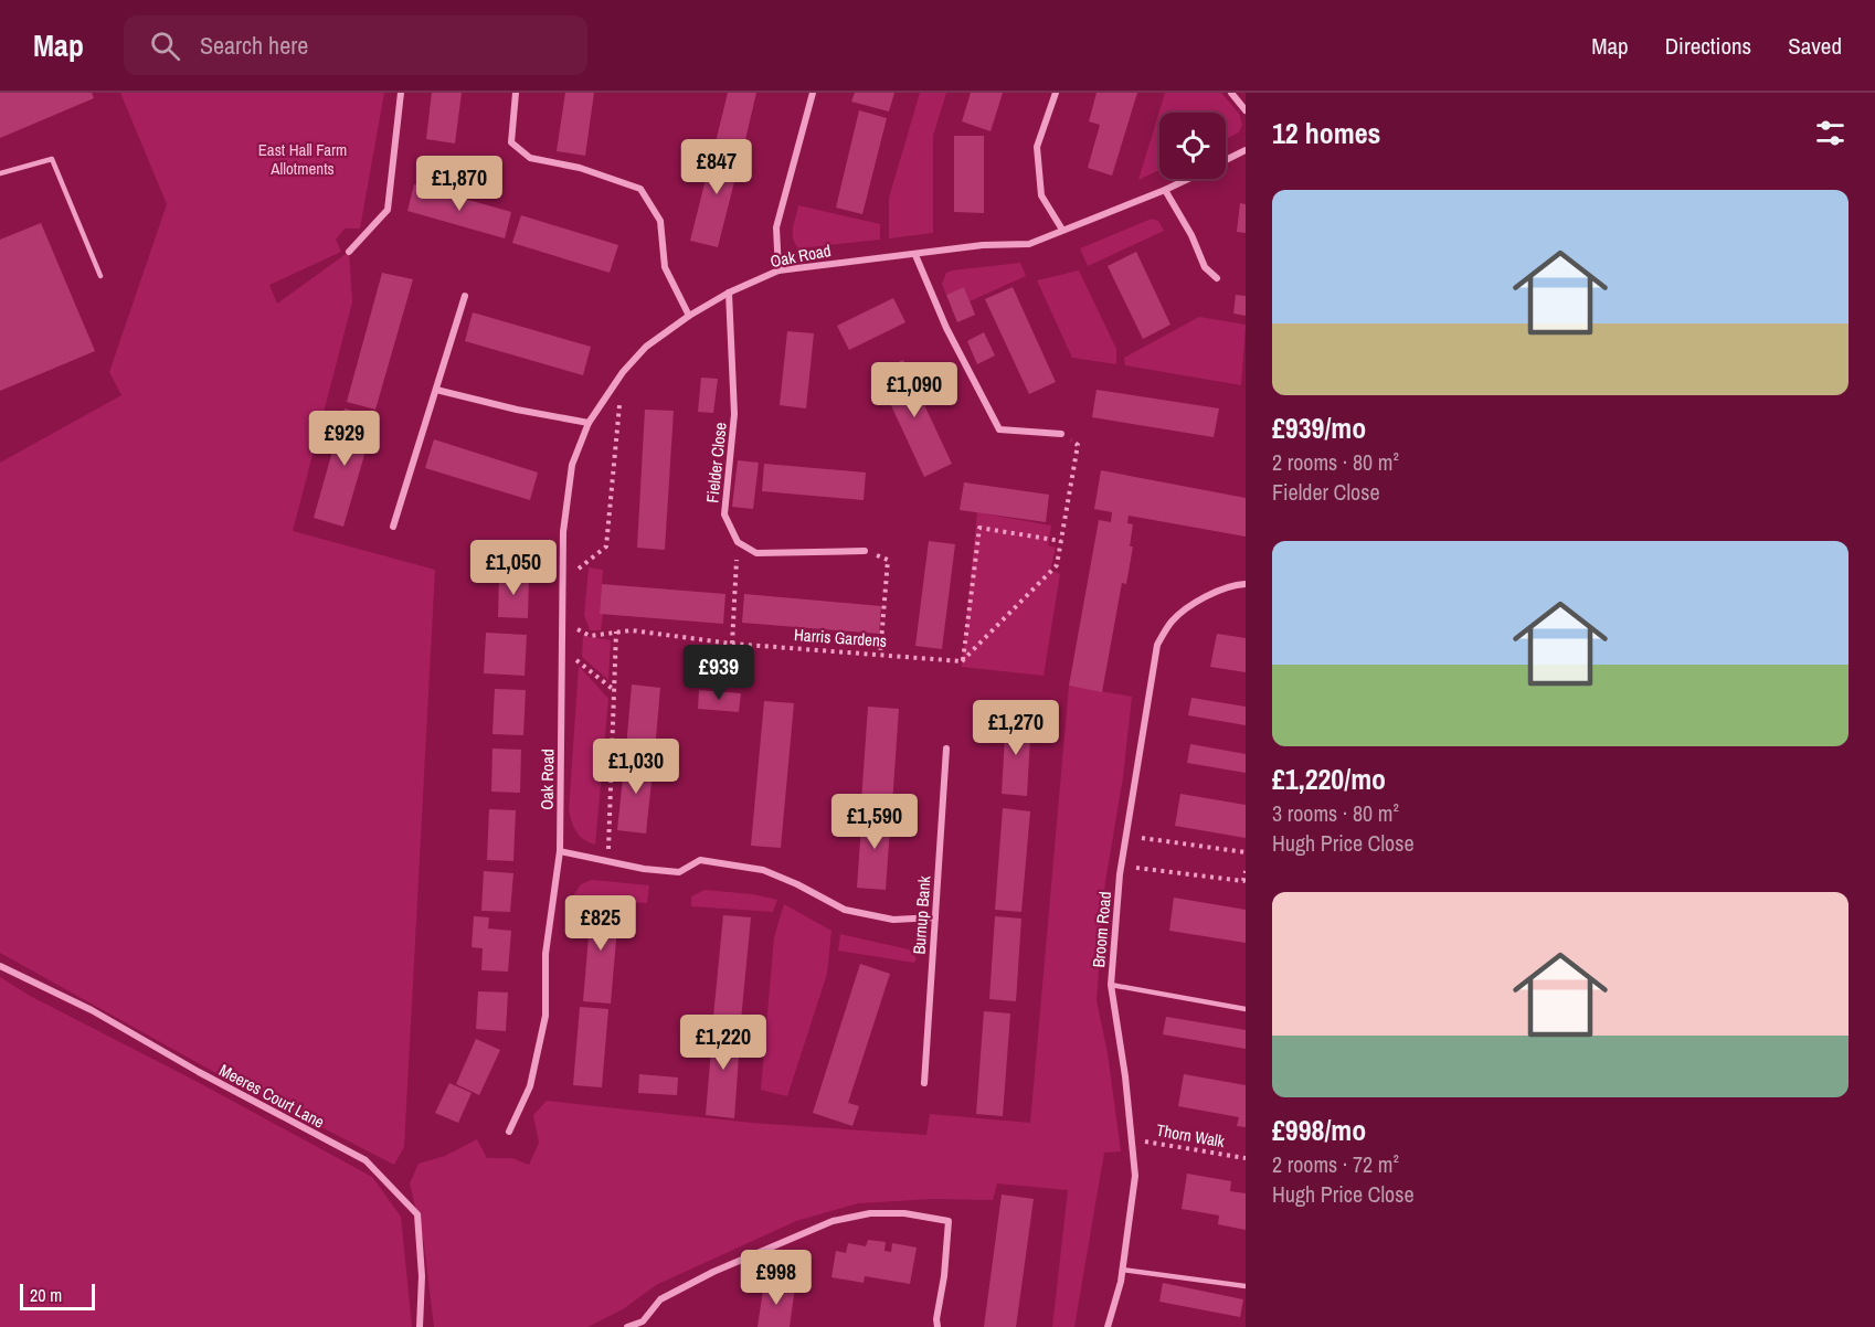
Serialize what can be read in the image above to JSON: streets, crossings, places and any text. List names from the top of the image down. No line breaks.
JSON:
{"streets":{"street":["Oak Road","Fielder Close","Burnup Bank","Broom Road","Meeres Court Lane"],"path":["Harris Gardens","Thorn Walk"]},"crossings":[["Oak Road","Fielder Close"],["Oak Road","Harris Gardens"],["Broom Road","Thorn Walk"]],"parks":["East Hall Farm Allotments"],"scale_bar":"20 m","page":{"header":"Map","search":"Search here","nav":["Map","Directions","Saved"],"heading":"12 homes","price":["£847","£1,870","£1,090","£929","£1,050","£939","£1,270","£1,030","£1,590","£825","£1,220","£998"],"list":[{"name":"£939/mo","note":"2 rooms · 80 m² · Fielder Close"},{"name":"£1,220/mo","note":"3 rooms · 80 m² · Hugh Price Close"},{"name":"£998/mo","note":"2 rooms · 72 m² · Hugh Price Close"}],"scale":"20 m"}}
